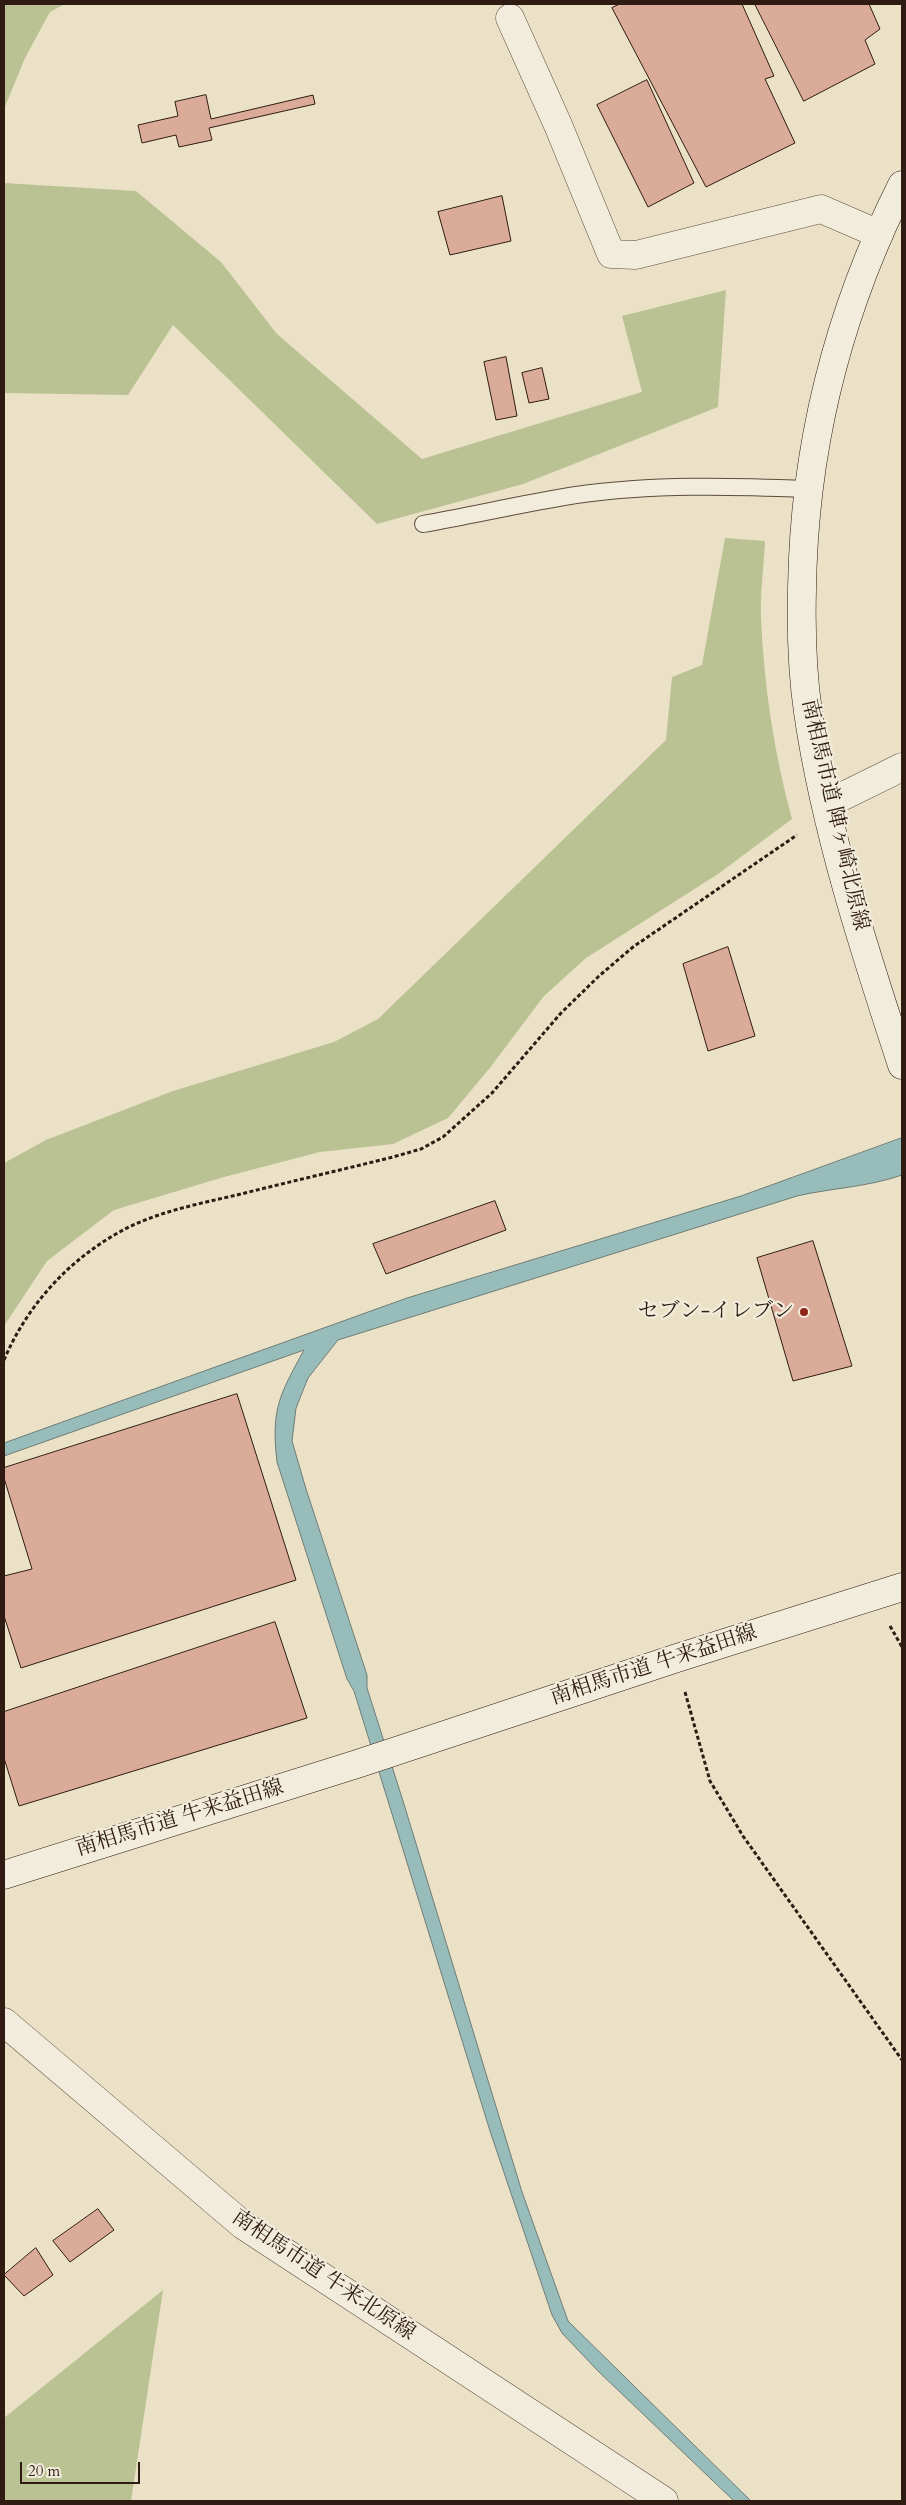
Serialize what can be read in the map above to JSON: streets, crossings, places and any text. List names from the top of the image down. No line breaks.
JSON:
{"streets":{"street":["南相馬市道 陣ヶ崎北原線","南相馬市道 牛来益田線","南相馬市道 牛来北原線"]},"places":["セブン-イレブン"],"scale_bar":"20 m"}
